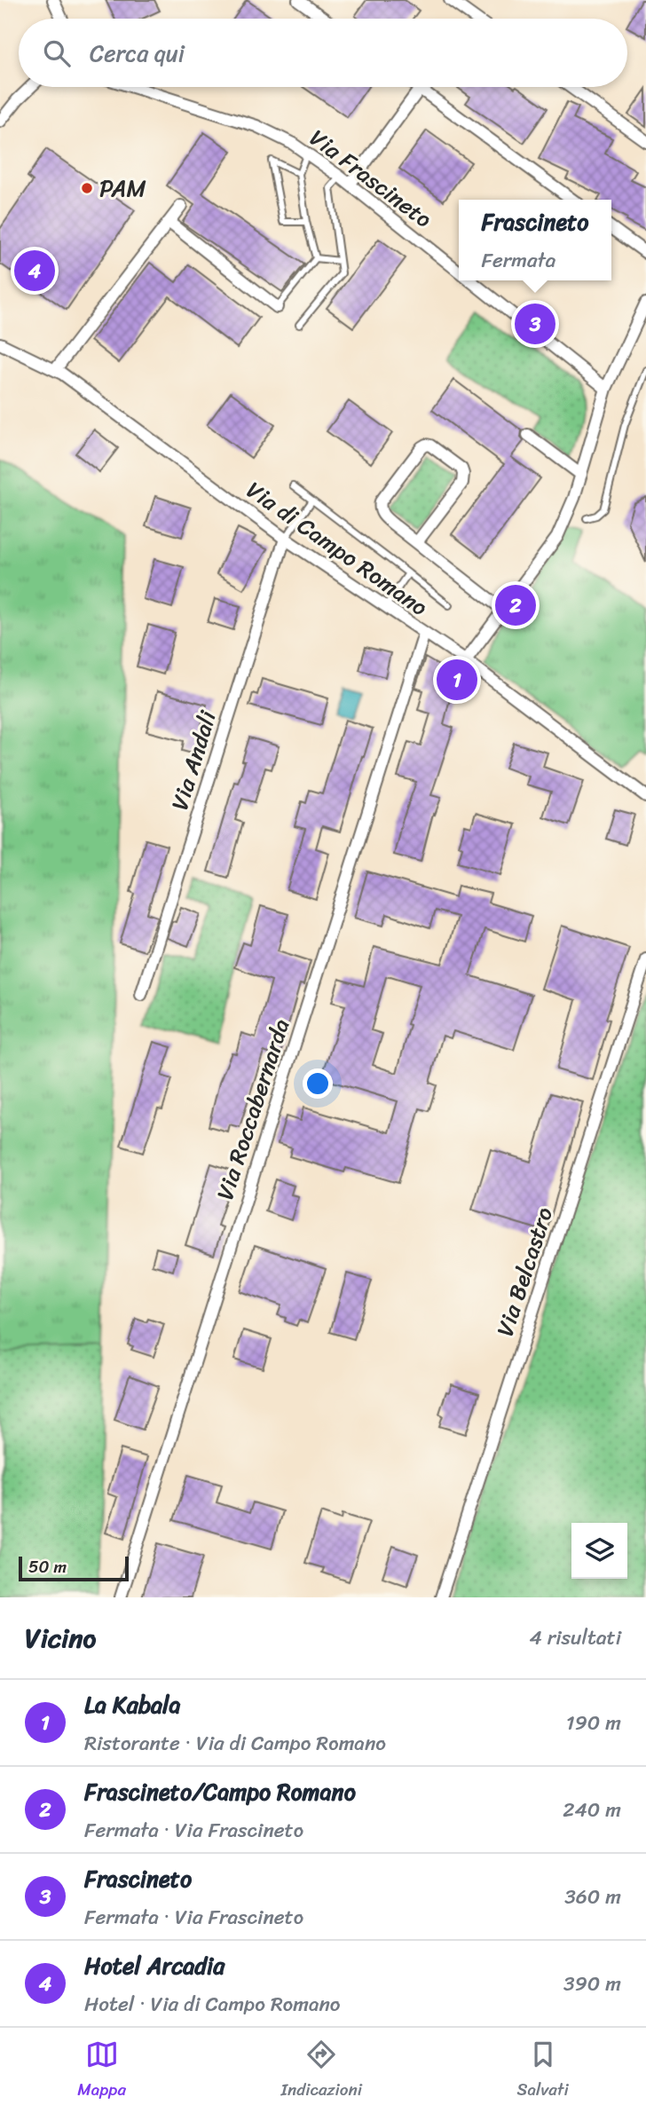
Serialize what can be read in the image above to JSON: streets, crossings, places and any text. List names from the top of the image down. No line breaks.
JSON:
{"streets":{"street":["Via Frascineto","Via di Campo Romano","Via Andali","Via Roccabernarda","Via Belcastro"]},"crossings":[["Via di Campo Romano","Via Andali"],["Via di Campo Romano","Via Roccabernarda"]],"places":["PAM"],"scale_bar":"50 m","page":{"search":"Cerca qui","popup":["Frascineto","Fermata"],"pins":["4","3","2","1"],"scale":"50 m","heading":["Vicino","4 risultati"],"list":[{"mark":"1","name":"La Kabala","note":"Ristorante · Via di Campo Romano","value":"190 m"},{"mark":"2","name":"Frascineto/Campo Romano","note":"Fermata · Via Frascineto","value":"240 m"},{"mark":"3","name":"Frascineto","note":"Fermata · Via Frascineto","value":"360 m"},{"mark":"4","name":"Hotel Arcadia","note":"Hotel · Via di Campo Romano","value":"390 m"}],"nav":["Mappa","Indicazioni","Salvati"]}}
